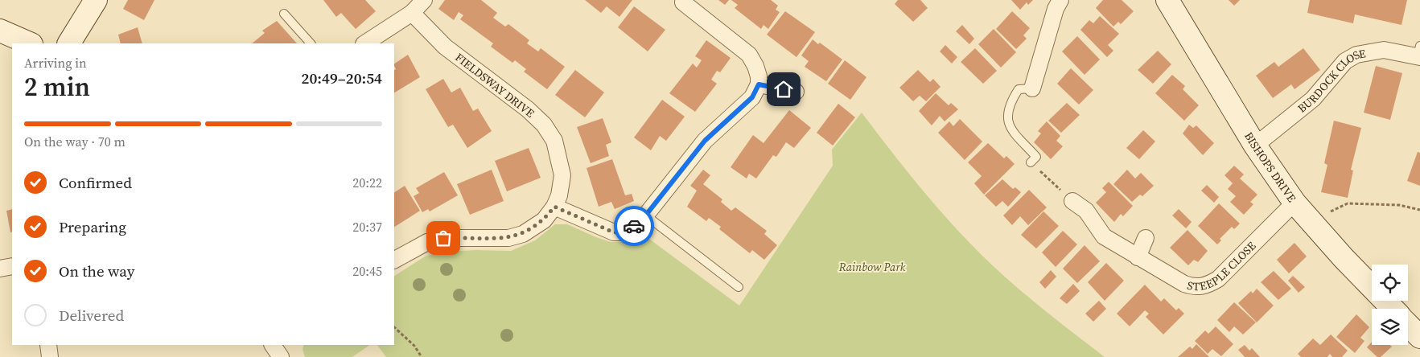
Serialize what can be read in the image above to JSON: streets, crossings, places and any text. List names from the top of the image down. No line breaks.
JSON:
{"streets":{"street":["BURDOCK CLOSE","FIELDSWAY DRIVE","BISHOPS DRIVE","STEEPLE CLOSE"]},"crossings":[["BURDOCK CLOSE","BISHOPS DRIVE"],["BISHOPS DRIVE","STEEPLE CLOSE"]],"parks":["Rainbow Park"],"page":{"heading":["2 min","Arriving in","20:49–20:54"],"bar":"On the way · 70 m","list":[["Confirmed","20:22"],["Preparing","20:37"],["On the way","20:45"],"Delivered"]}}
